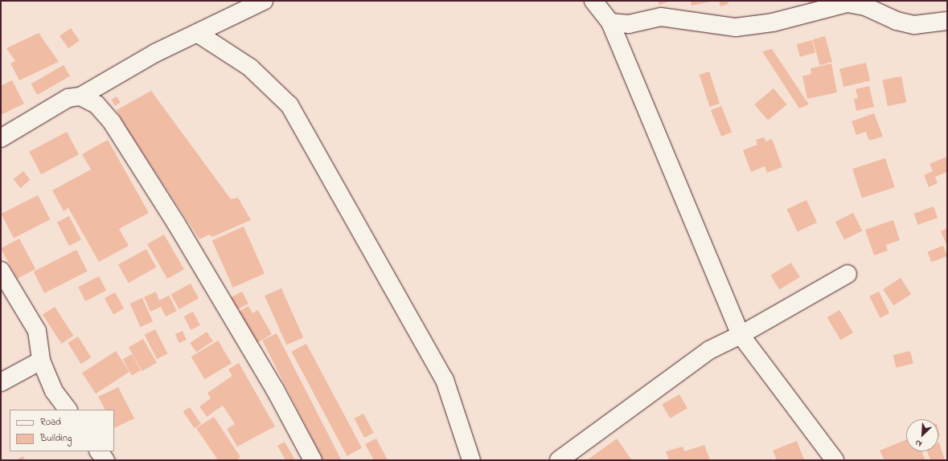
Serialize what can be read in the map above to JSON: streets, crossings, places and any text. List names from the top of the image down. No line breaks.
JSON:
{"legend":["Road","Building"],"north":"bottom left"}
